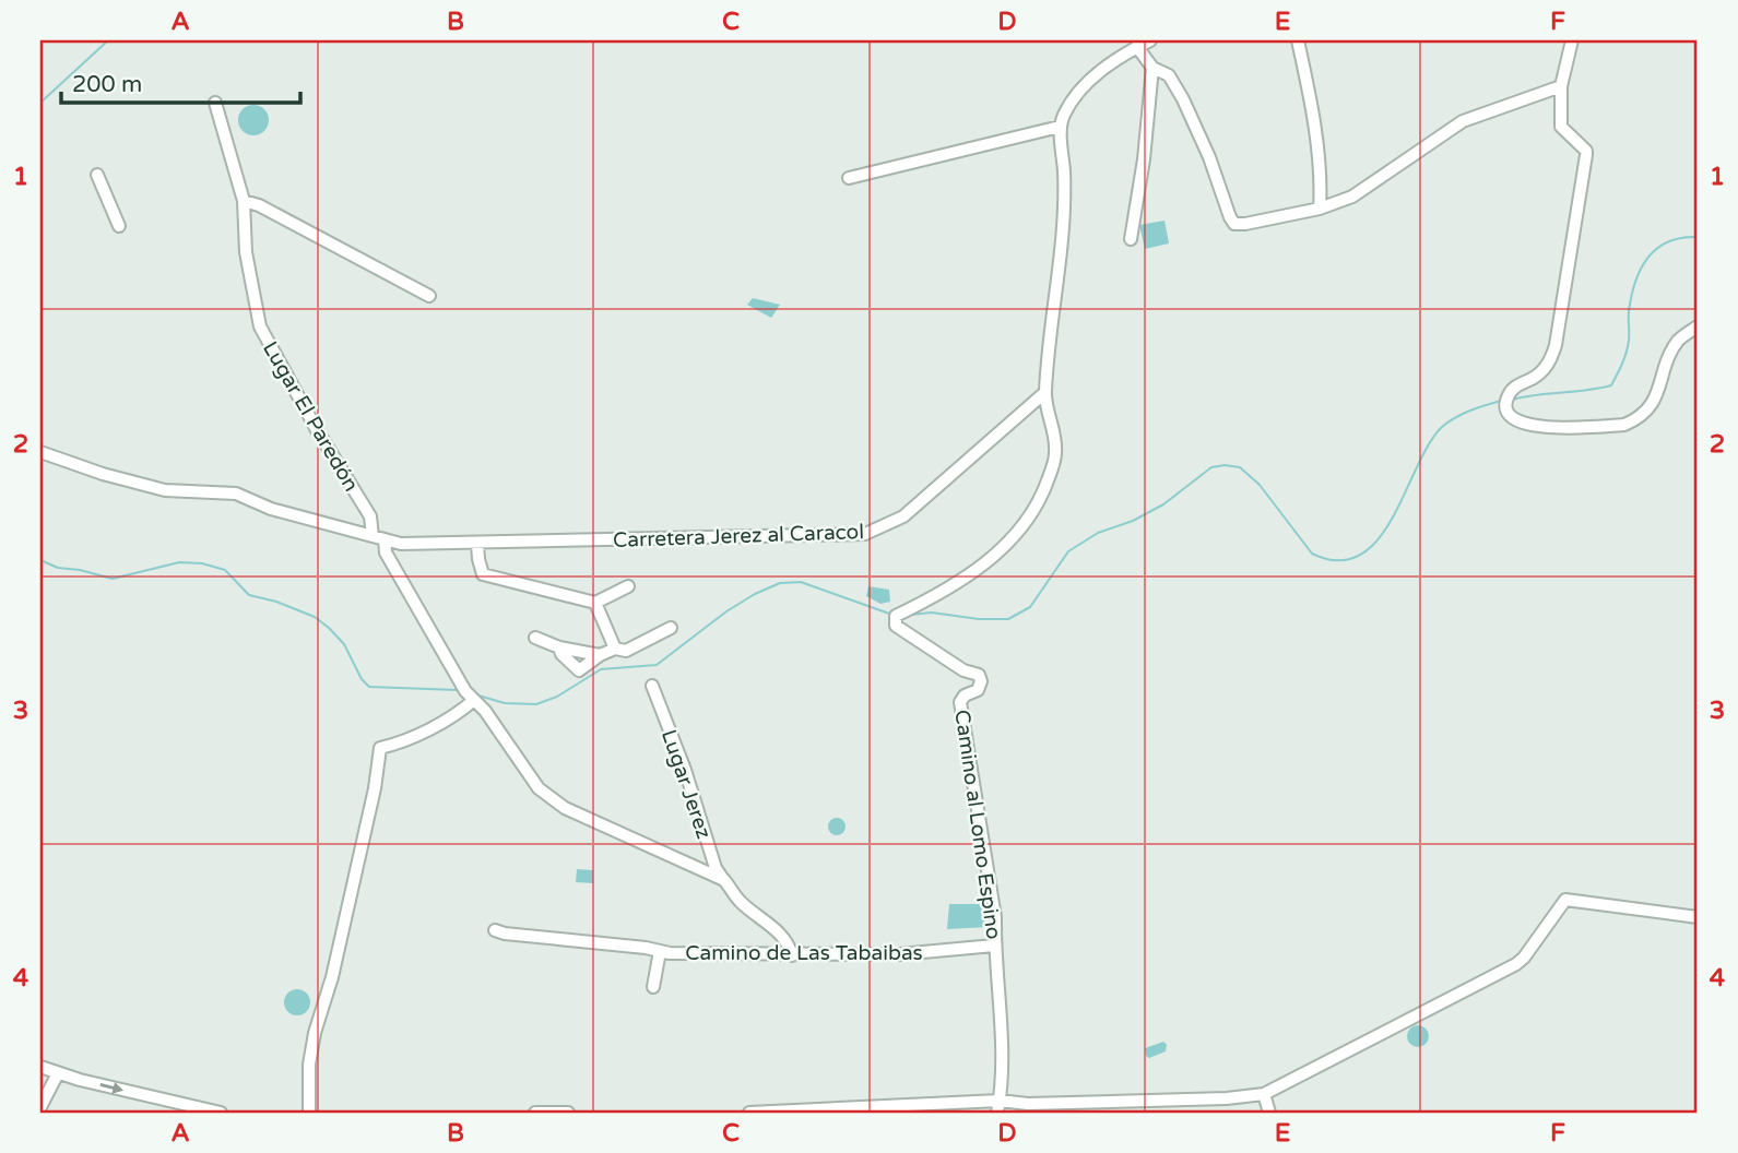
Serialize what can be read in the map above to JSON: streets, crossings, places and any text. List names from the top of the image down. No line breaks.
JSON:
{"streets":{"street":["Lugar El Paredón","Carretera Jerez al Caracol","Lugar Jerez","Camino al Lomo Espino","Camino de Las Tabaibas"]},"crossings":[["Lugar El Paredón","Carretera Jerez al Caracol"],["Lugar El Paredón","Lugar Jerez"],["Carretera Jerez al Caracol","Camino al Lomo Espino"],["Camino al Lomo Espino","Camino de Las Tabaibas"]],"scale_bar":"200 m","grid":{"columns":["A","B","C","D","E","F"],"rows":["1","2","3","4"]}}
